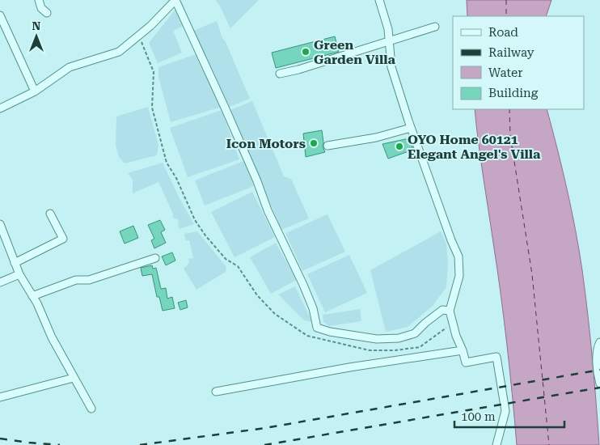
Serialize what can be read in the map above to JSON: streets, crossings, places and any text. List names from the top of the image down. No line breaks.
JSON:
{"places":["Green Garden Villa","Icon Motors","OYO Home 60121 Elegant Angel's Villa"],"legend":["Road","Railway","Water","Building"],"scale_bar":"100 m","north":"top"}
